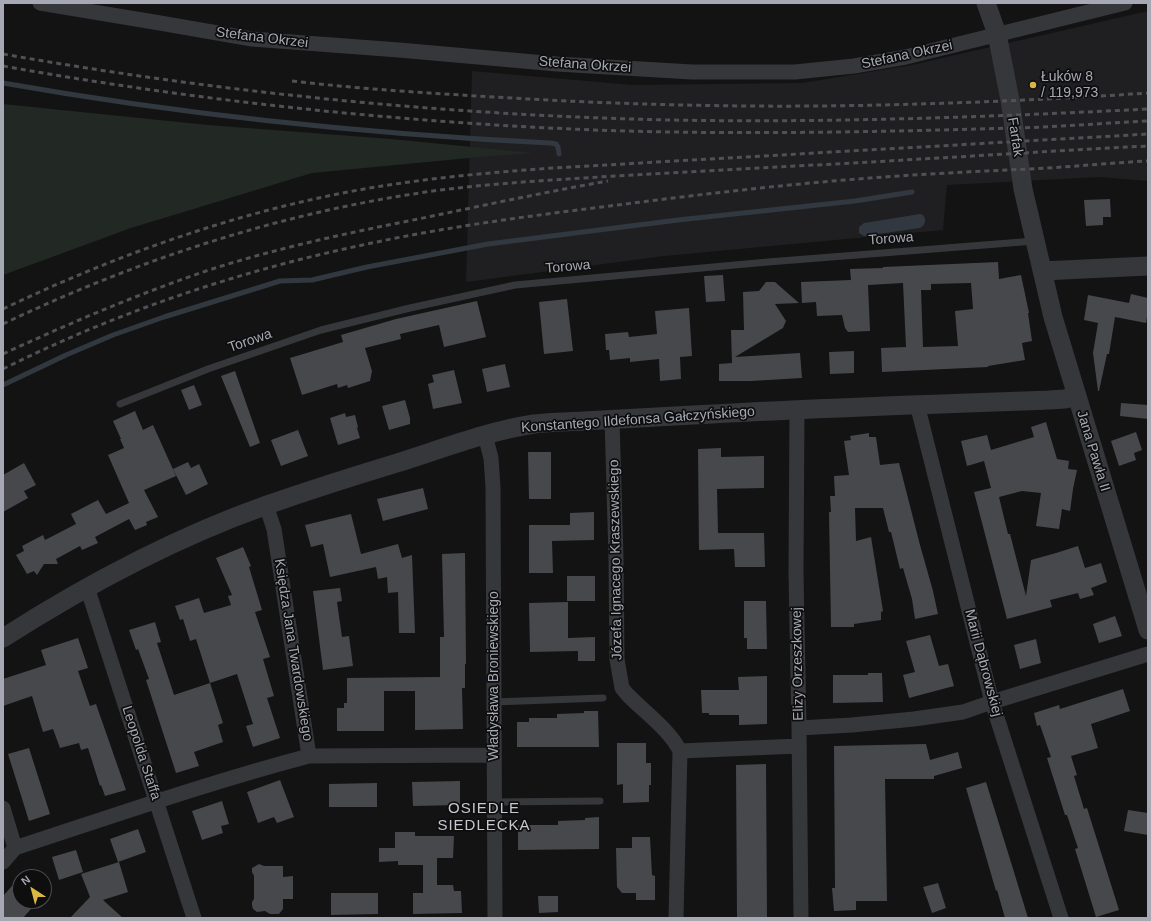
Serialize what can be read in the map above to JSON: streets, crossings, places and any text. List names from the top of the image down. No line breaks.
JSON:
{"streets":{"street":["Stefana Okrzei","Farfak","Konstantego Ildefonsa Gałczyńskiego","Jana Pawła II","Józefa Ignacego Kraszewskiego","Księdza Jana Twardowskiego","Marii Dąbrowskiej","Elizy Orzeszkowej","Władysława Broniewskiego","Leopolda Staffa"],"lane":["Torowa"]},"crossings":[["Stefana Okrzei","Farfak"],["Farfak","Torowa"],["Farfak","Jana Pawła II"],["Konstantego Ildefonsa Gałczyńskiego","Jana Pawła II"],["Konstantego Ildefonsa Gałczyńskiego","Józefa Ignacego Kraszewskiego"],["Konstantego Ildefonsa Gałczyńskiego","Księdza Jana Twardowskiego"],["Konstantego Ildefonsa Gałczyńskiego","Marii Dąbrowskiej"],["Konstantego Ildefonsa Gałczyńskiego","Elizy Orzeszkowej"],["Konstantego Ildefonsa Gałczyńskiego","Władysława Broniewskiego"],["Konstantego Ildefonsa Gałczyńskiego","Leopolda Staffa"],["Księdza Jana Twardowskiego","Władysława Broniewskiego"]],"districts":["OSIEDLE SIEDLECKA"],"places":["Łuków 8 / 119,973"],"north":"top left"}
